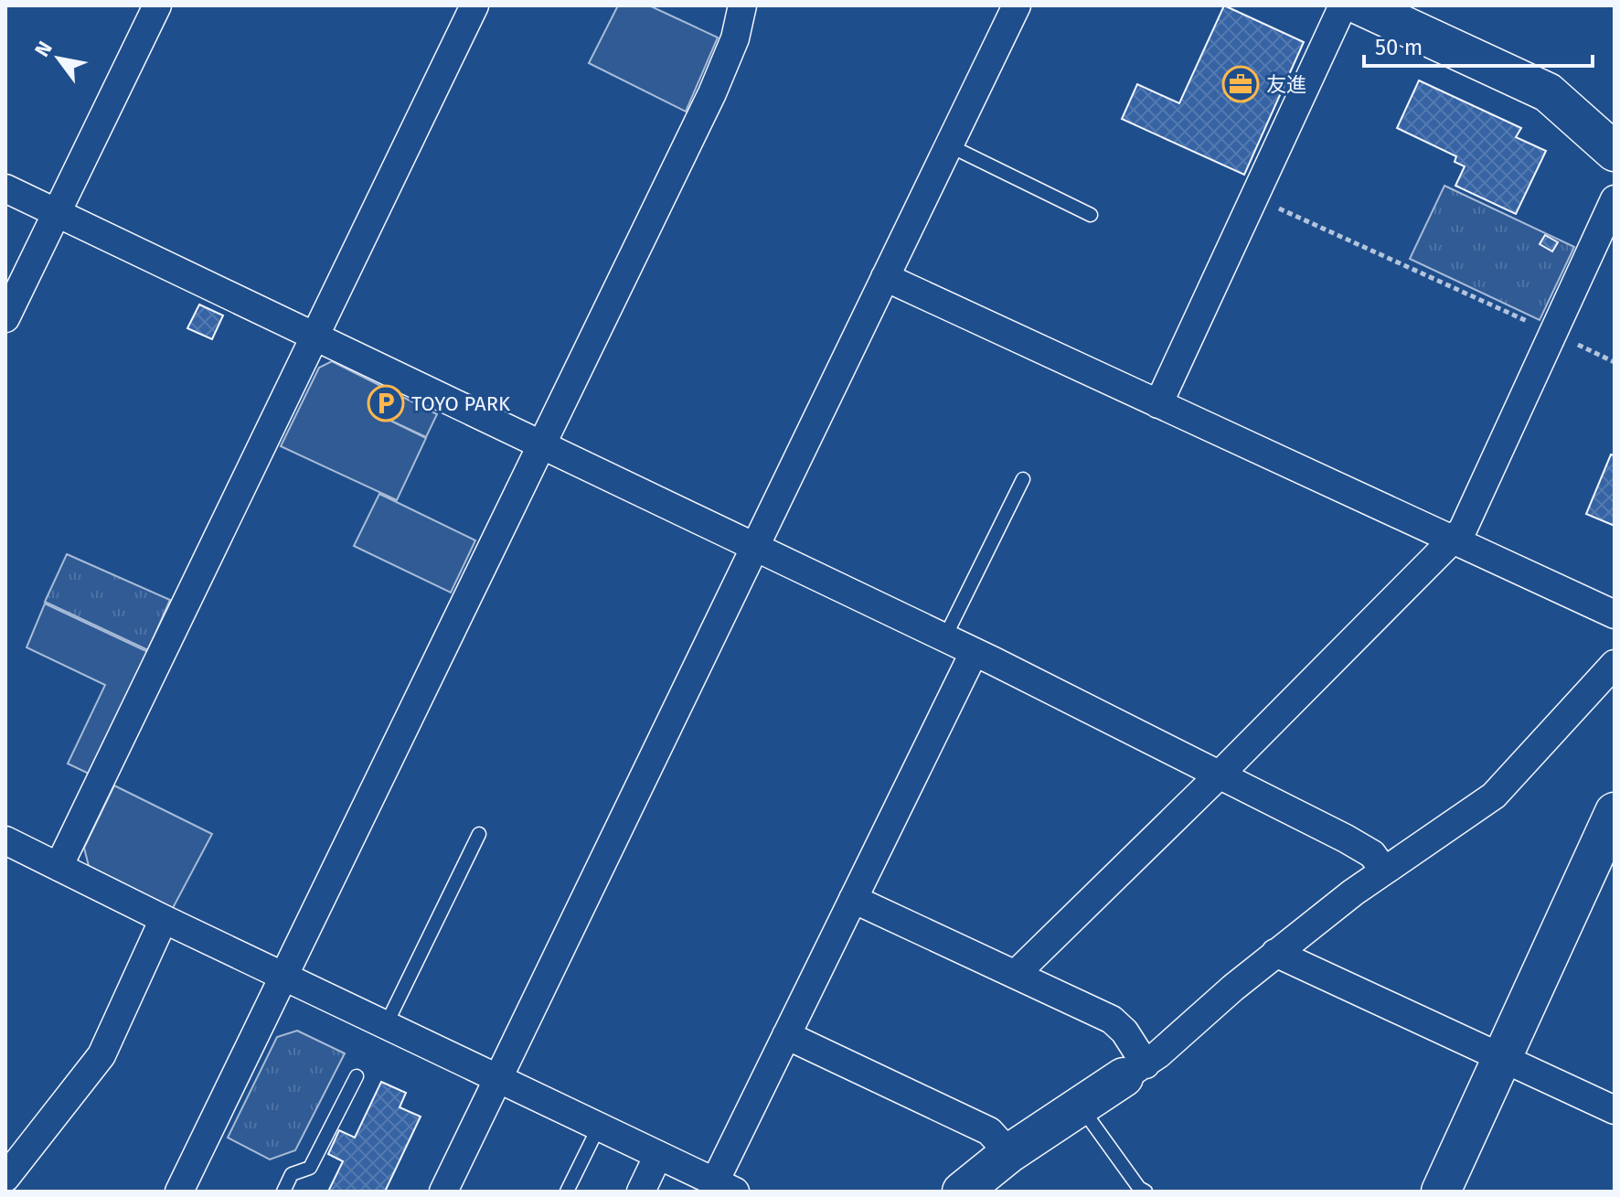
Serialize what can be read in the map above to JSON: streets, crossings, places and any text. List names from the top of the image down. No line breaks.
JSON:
{"places":{"office":["友進"],"parking":["TOYO PARK"]},"scale_bar":"50 m","north":"top left"}
